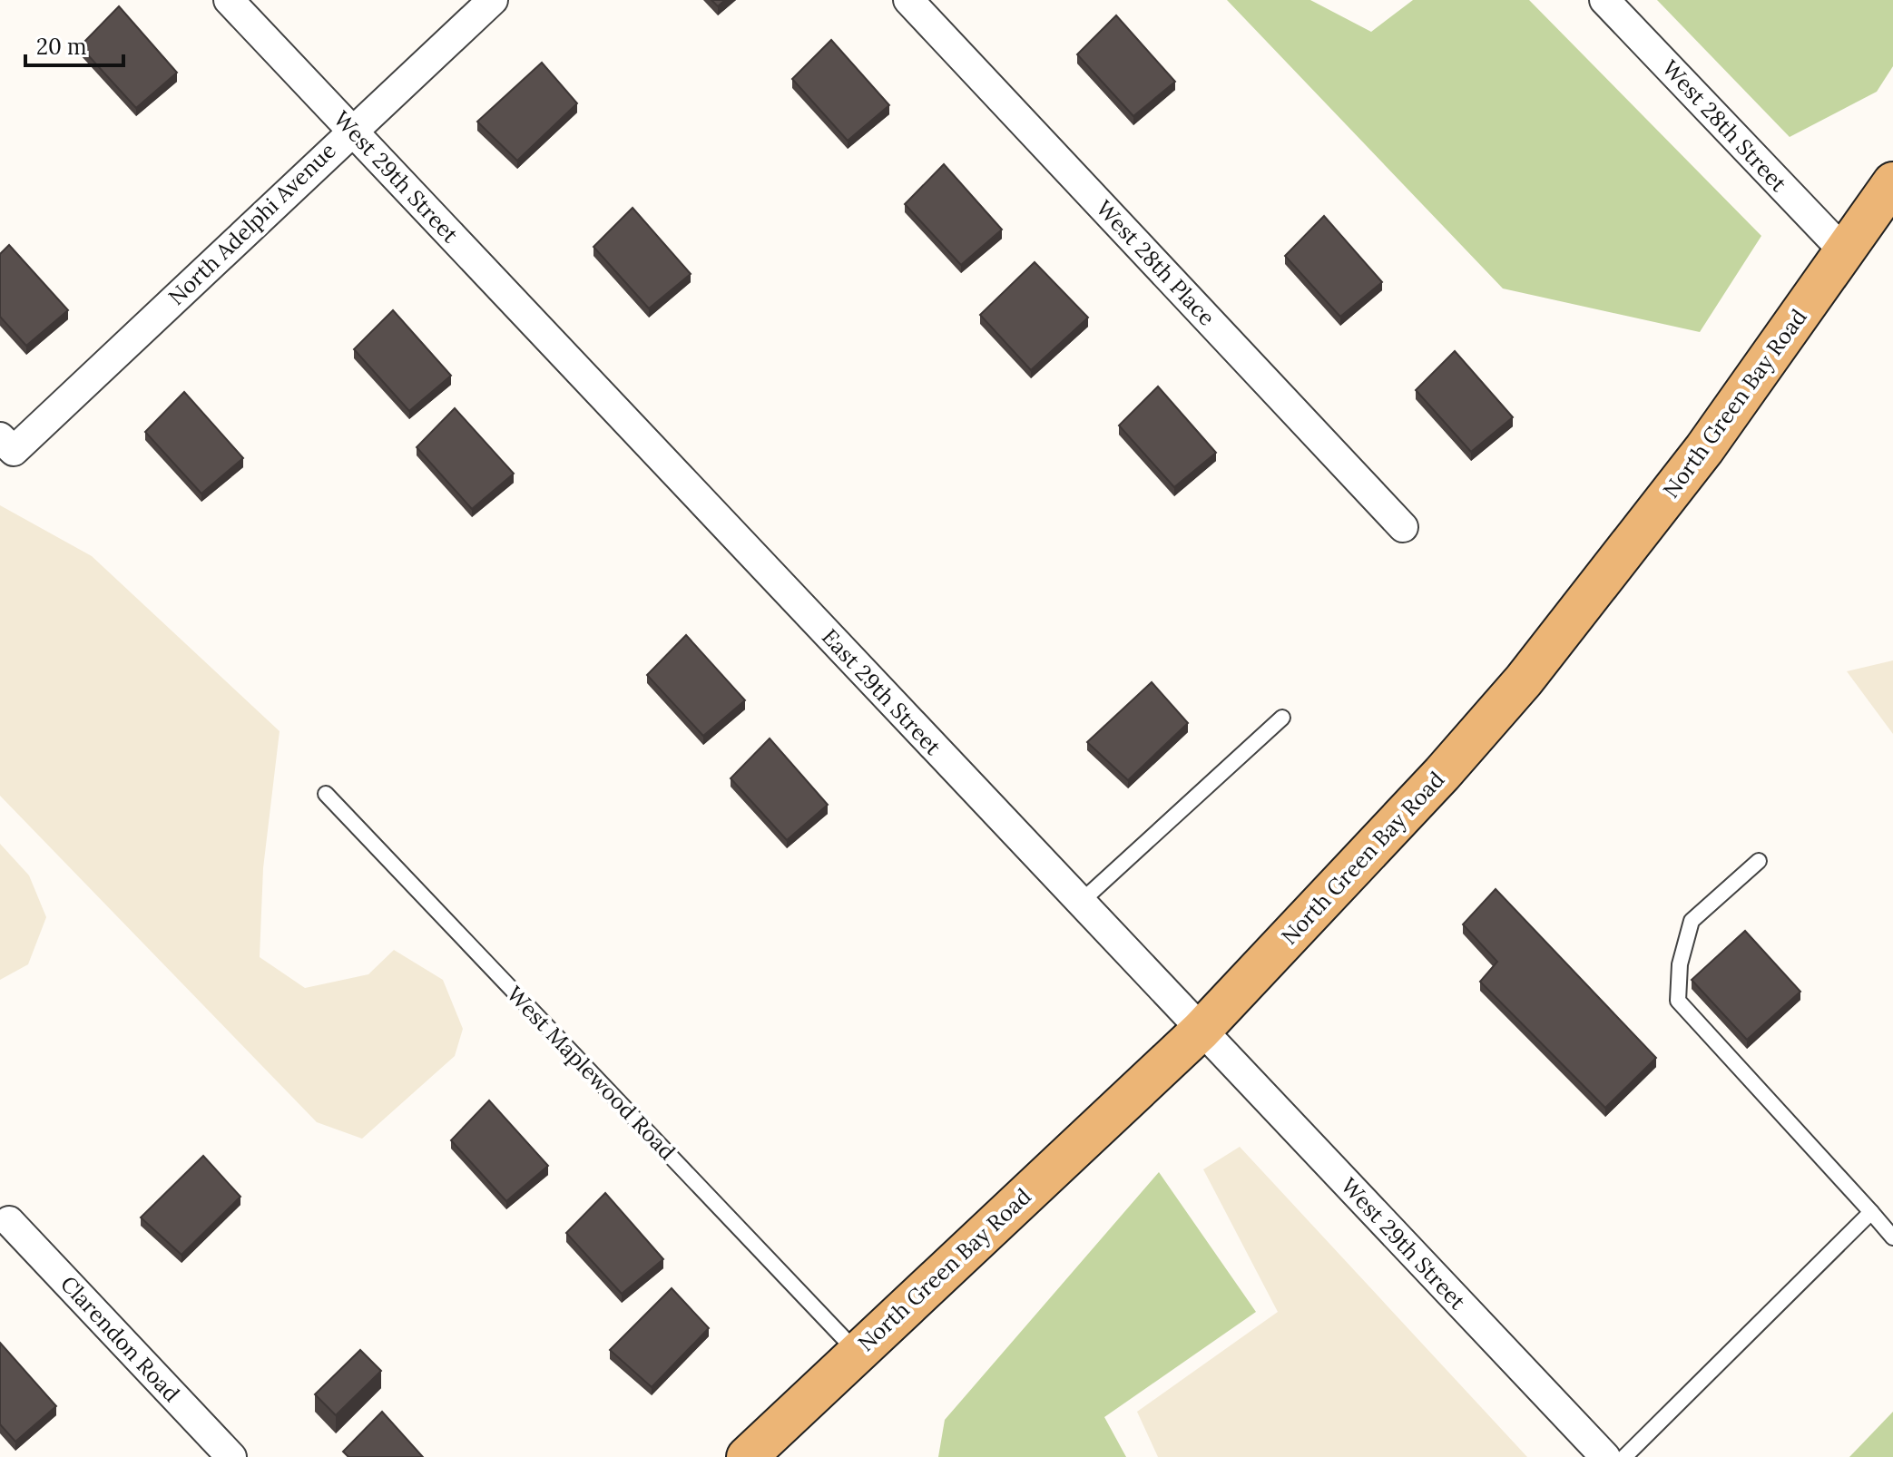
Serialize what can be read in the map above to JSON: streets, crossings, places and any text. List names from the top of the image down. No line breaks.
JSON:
{"streets":{"main road":["North Green Bay Road"],"street":["West 28th Street","West 29th Street","North Adelphi Avenue","West 28th Place","East 29th Street","Clarendon Road"],"lane":["West Maplewood Road"]},"crossings":[["West 28th Street","North Green Bay Road"],["West 29th Street","North Adelphi Avenue"],["West 29th Street","North Green Bay Road"],["West 29th Street","East 29th Street"],["North Green Bay Road","East 29th Street"],["North Green Bay Road","West Maplewood Road"]],"scale_bar":"20 m"}
